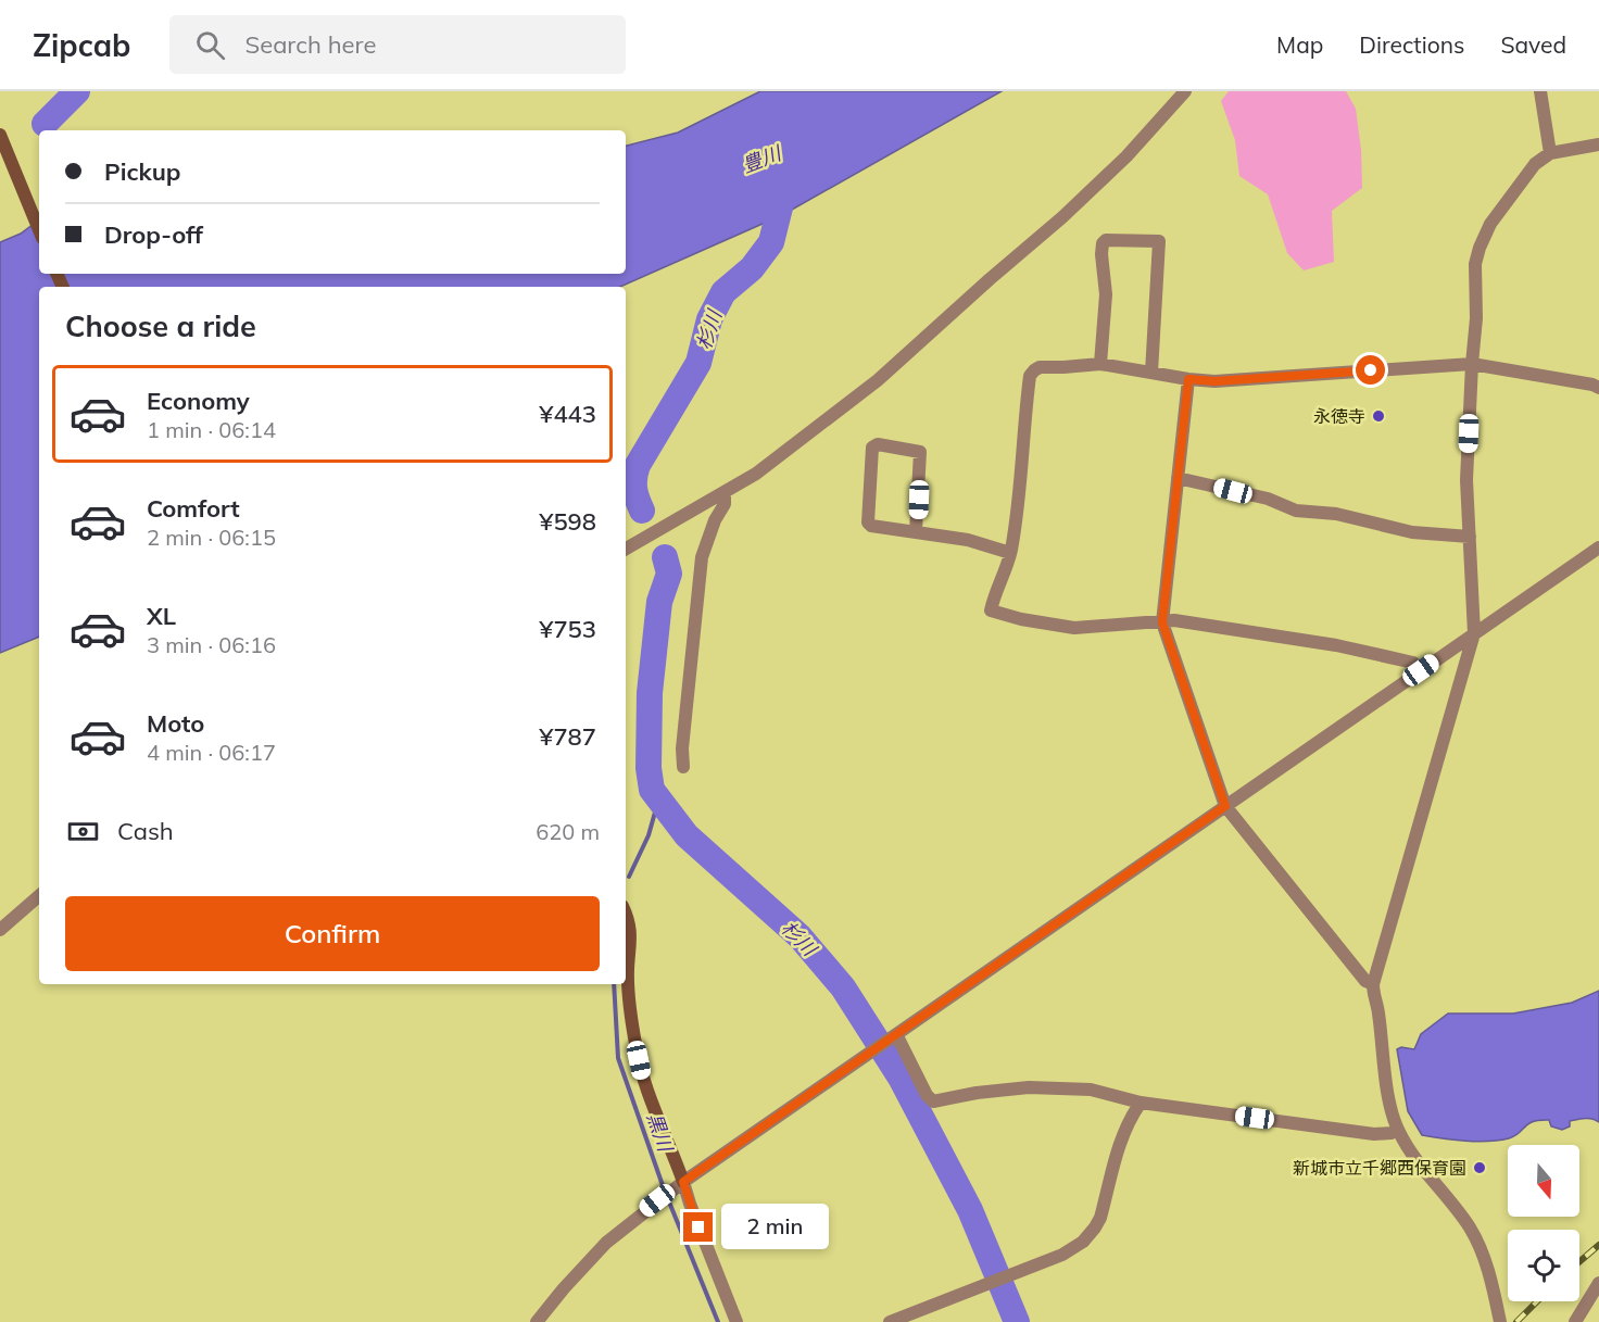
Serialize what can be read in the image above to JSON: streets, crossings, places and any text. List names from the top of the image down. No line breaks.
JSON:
{"water":["豊川","杉川","黒川"],"places":["永徳寺","新城市立千郷西保育園"],"north":"bottom","page":{"header":"Zipcab","search":"Search here","nav":["Map","Directions","Saved"],"banner":["Pickup","Drop-off"],"heading":"Choose a ride","list":[{"name":"Economy","note":"1 min · 06:14","value":"¥443"},{"name":"Comfort","note":"2 min · 06:15","value":"¥598"},{"name":"XL","note":"3 min · 06:16","value":"¥753"},{"name":"Moto","note":"4 min · 06:17","value":"¥787"}],"pay":["Cash","620 m"],"buttons":"Confirm","bubble":"2 min"}}
